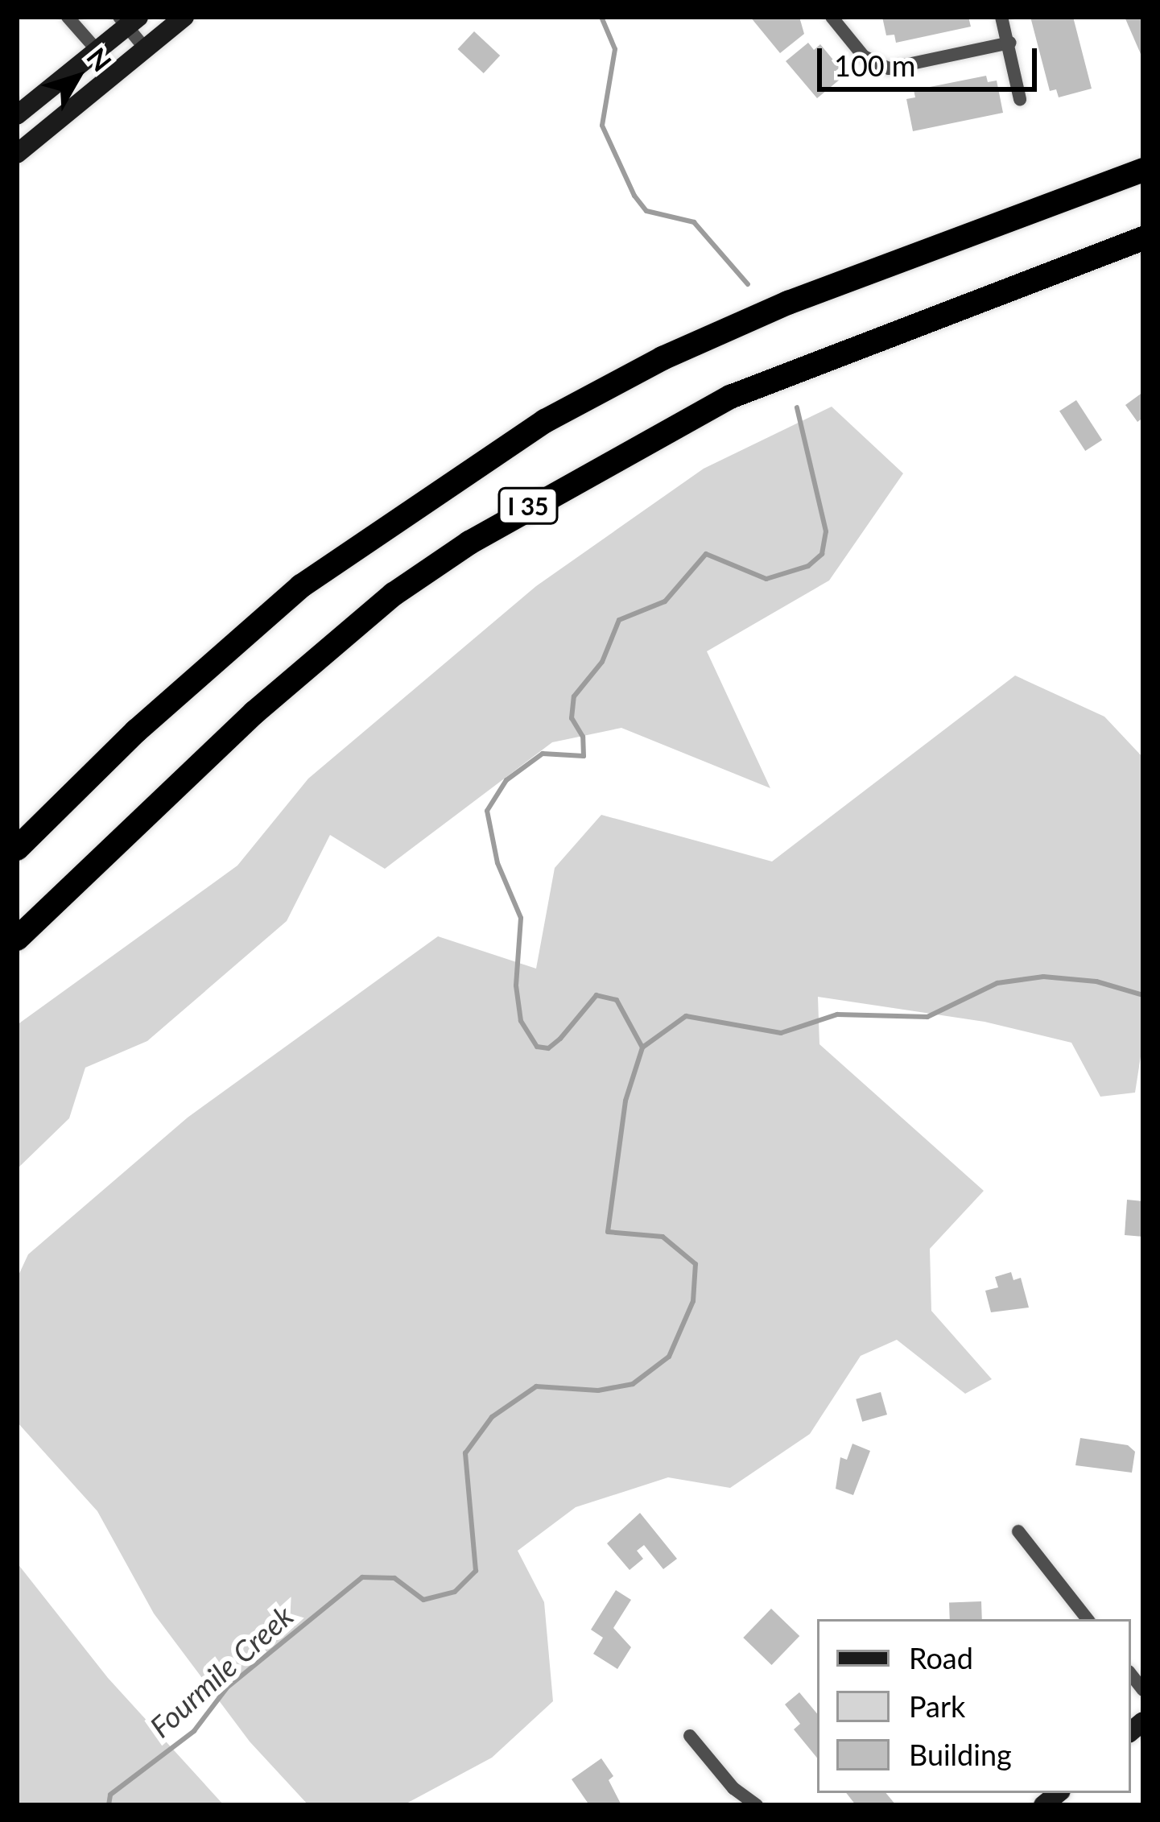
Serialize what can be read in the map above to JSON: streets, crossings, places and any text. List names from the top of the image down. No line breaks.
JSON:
{"streets":{"highway":["I 35"]},"water":["Fourmile Creek"],"legend":["Road","Park","Building"],"scale_bar":"100 m","north":"top right"}
